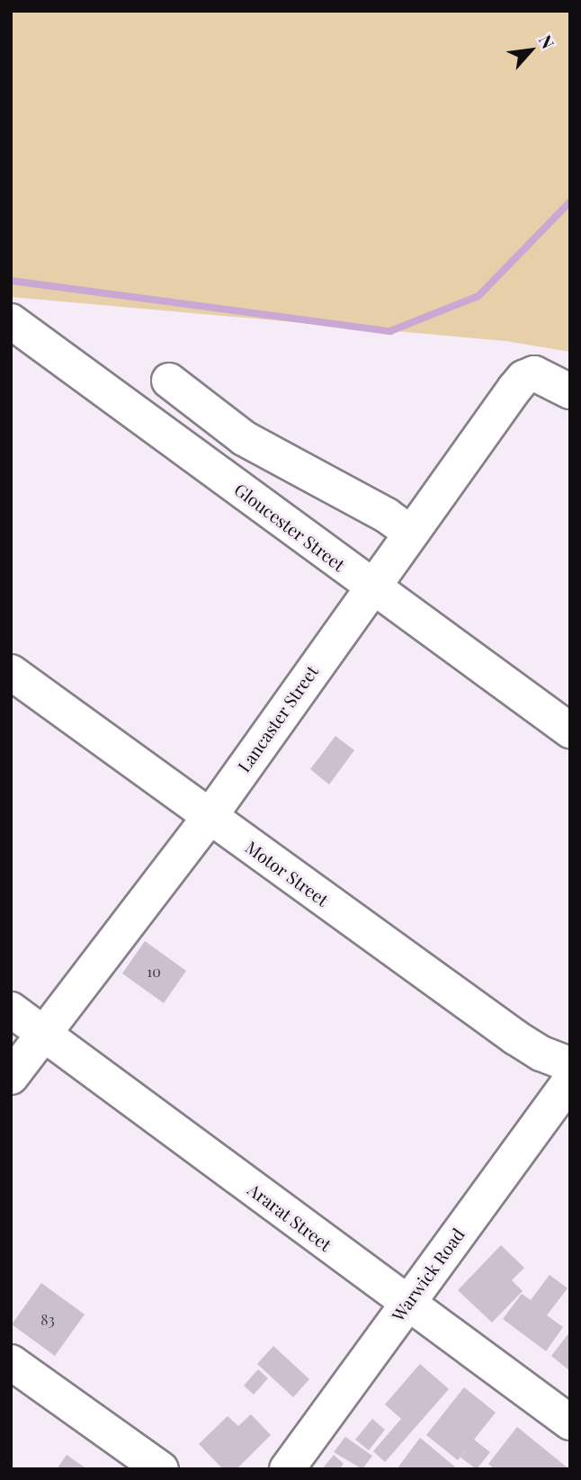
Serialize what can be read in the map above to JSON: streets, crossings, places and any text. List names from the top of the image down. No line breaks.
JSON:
{"streets":{"street":["Gloucester Street","Lancaster Street","Motor Street","Ararat Street","Warwick Road"]},"crossings":[["Gloucester Street","Lancaster Street"],["Lancaster Street","Motor Street"],["Lancaster Street","Ararat Street"],["Ararat Street","Warwick Road"]],"house_numbers":["10","83"],"north":"top right"}
